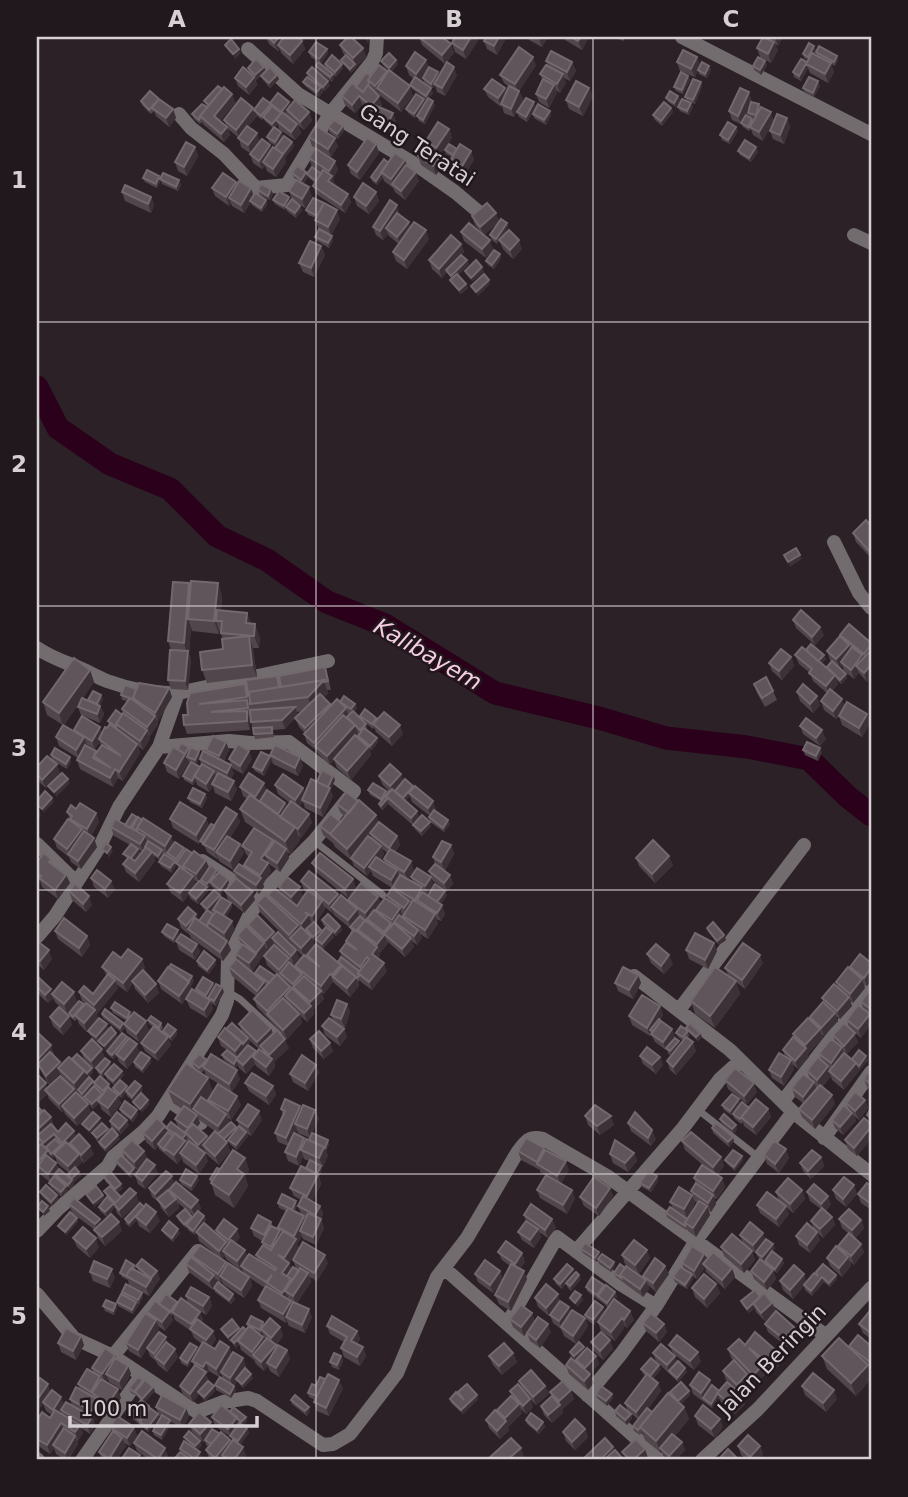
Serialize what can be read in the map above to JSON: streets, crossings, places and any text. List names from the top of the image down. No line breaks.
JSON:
{"streets":{"street":["Gang Teratai","Jalan Beringin"]},"water":["Kalibayem"],"scale_bar":"100 m","grid":{"columns":["A","B","C"],"rows":["1","2","3","4","5"]}}
